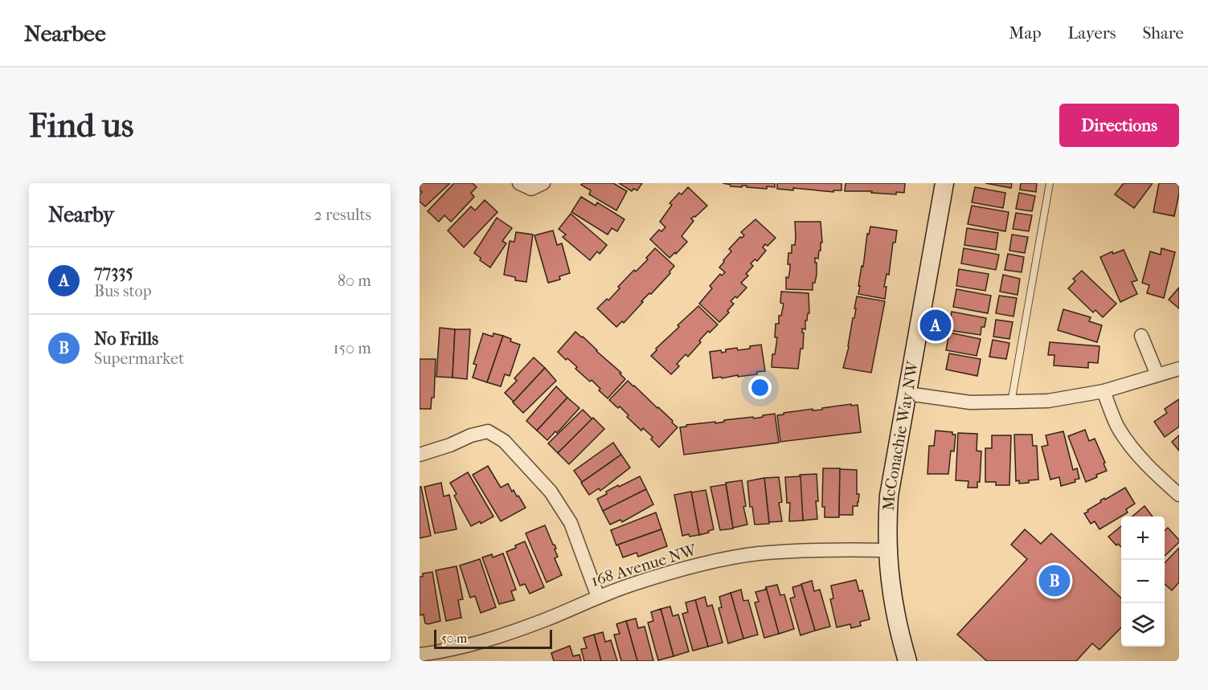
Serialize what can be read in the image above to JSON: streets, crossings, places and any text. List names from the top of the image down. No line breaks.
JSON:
{"streets":{"street":["McConachie Way NW","168 Avenue NW"]},"crossings":[["McConachie Way NW","168 Avenue NW"]],"scale_bar":"50 m","page":{"header":"Nearbee","nav":["Map","Layers","Share"],"buttons":"Directions","title":"Find us","heading":["Nearby","2 results"],"list":[{"mark":"A","name":"77335","note":"Bus stop","value":"80 m"},{"mark":"B","name":"No Frills","note":"Supermarket","value":"150 m"}],"pins":["A","B"],"map_buttons":["+","−"],"scale":"50 m"}}
